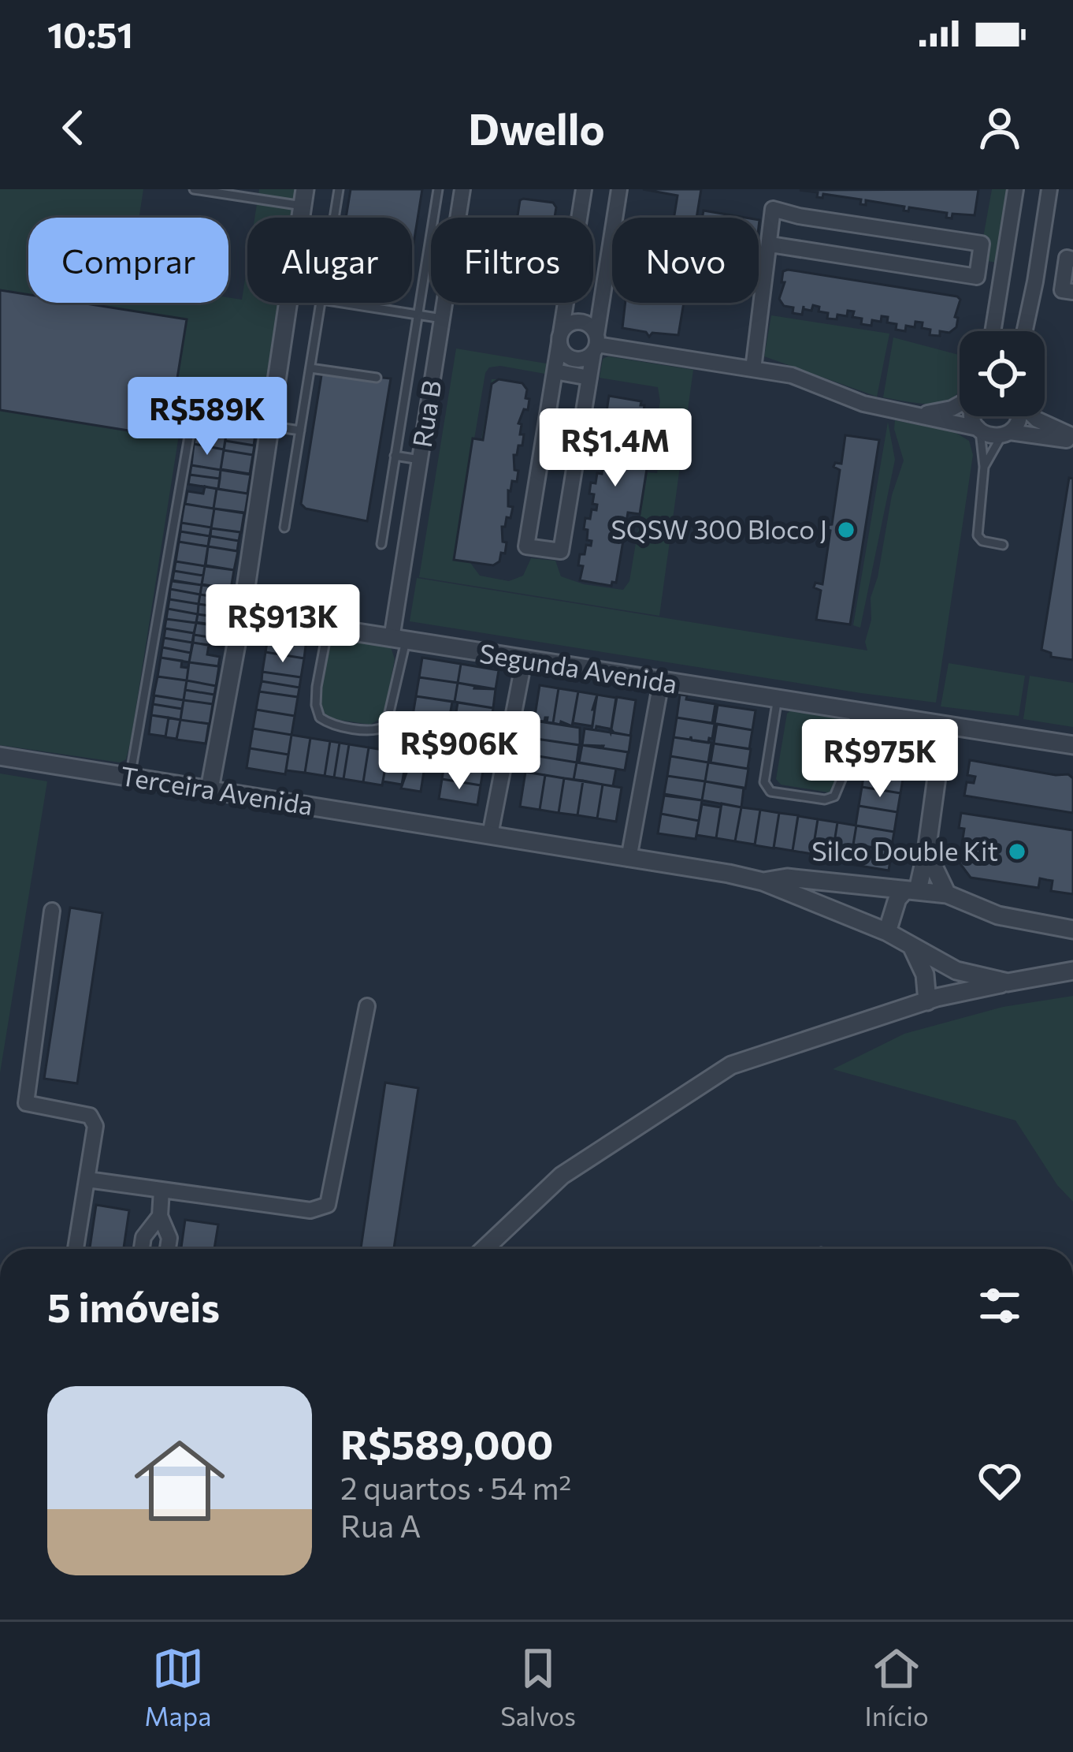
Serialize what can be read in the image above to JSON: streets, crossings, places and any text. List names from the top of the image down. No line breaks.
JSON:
{"streets":{"street":["Rua B","Segunda Avenida","Terceira Avenida"]},"crossings":[["Rua B","Segunda Avenida"]],"places":["SQSW 300 Bloco J","Silco Double Kit"],"page":{"status":"10:51","header":"Dwello","chip":["Comprar","Alugar","Filtros","Novo"],"price":["R$589K","R$1.4M","R$913K","R$906K","R$975K"],"heading":"5 imóveis","list":[{"name":"R$589,000","note":"2 quartos · 54 m² · Rua A"}],"tabs":["Mapa","Salvos","Início"]}}
